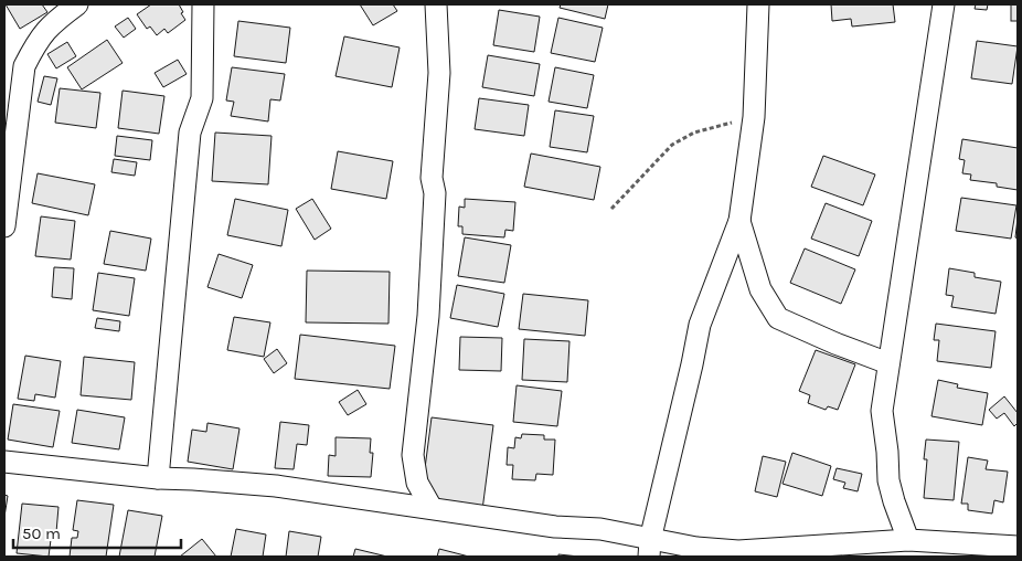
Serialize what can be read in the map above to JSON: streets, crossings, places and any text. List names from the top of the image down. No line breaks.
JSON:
{"scale_bar":"50 m"}
